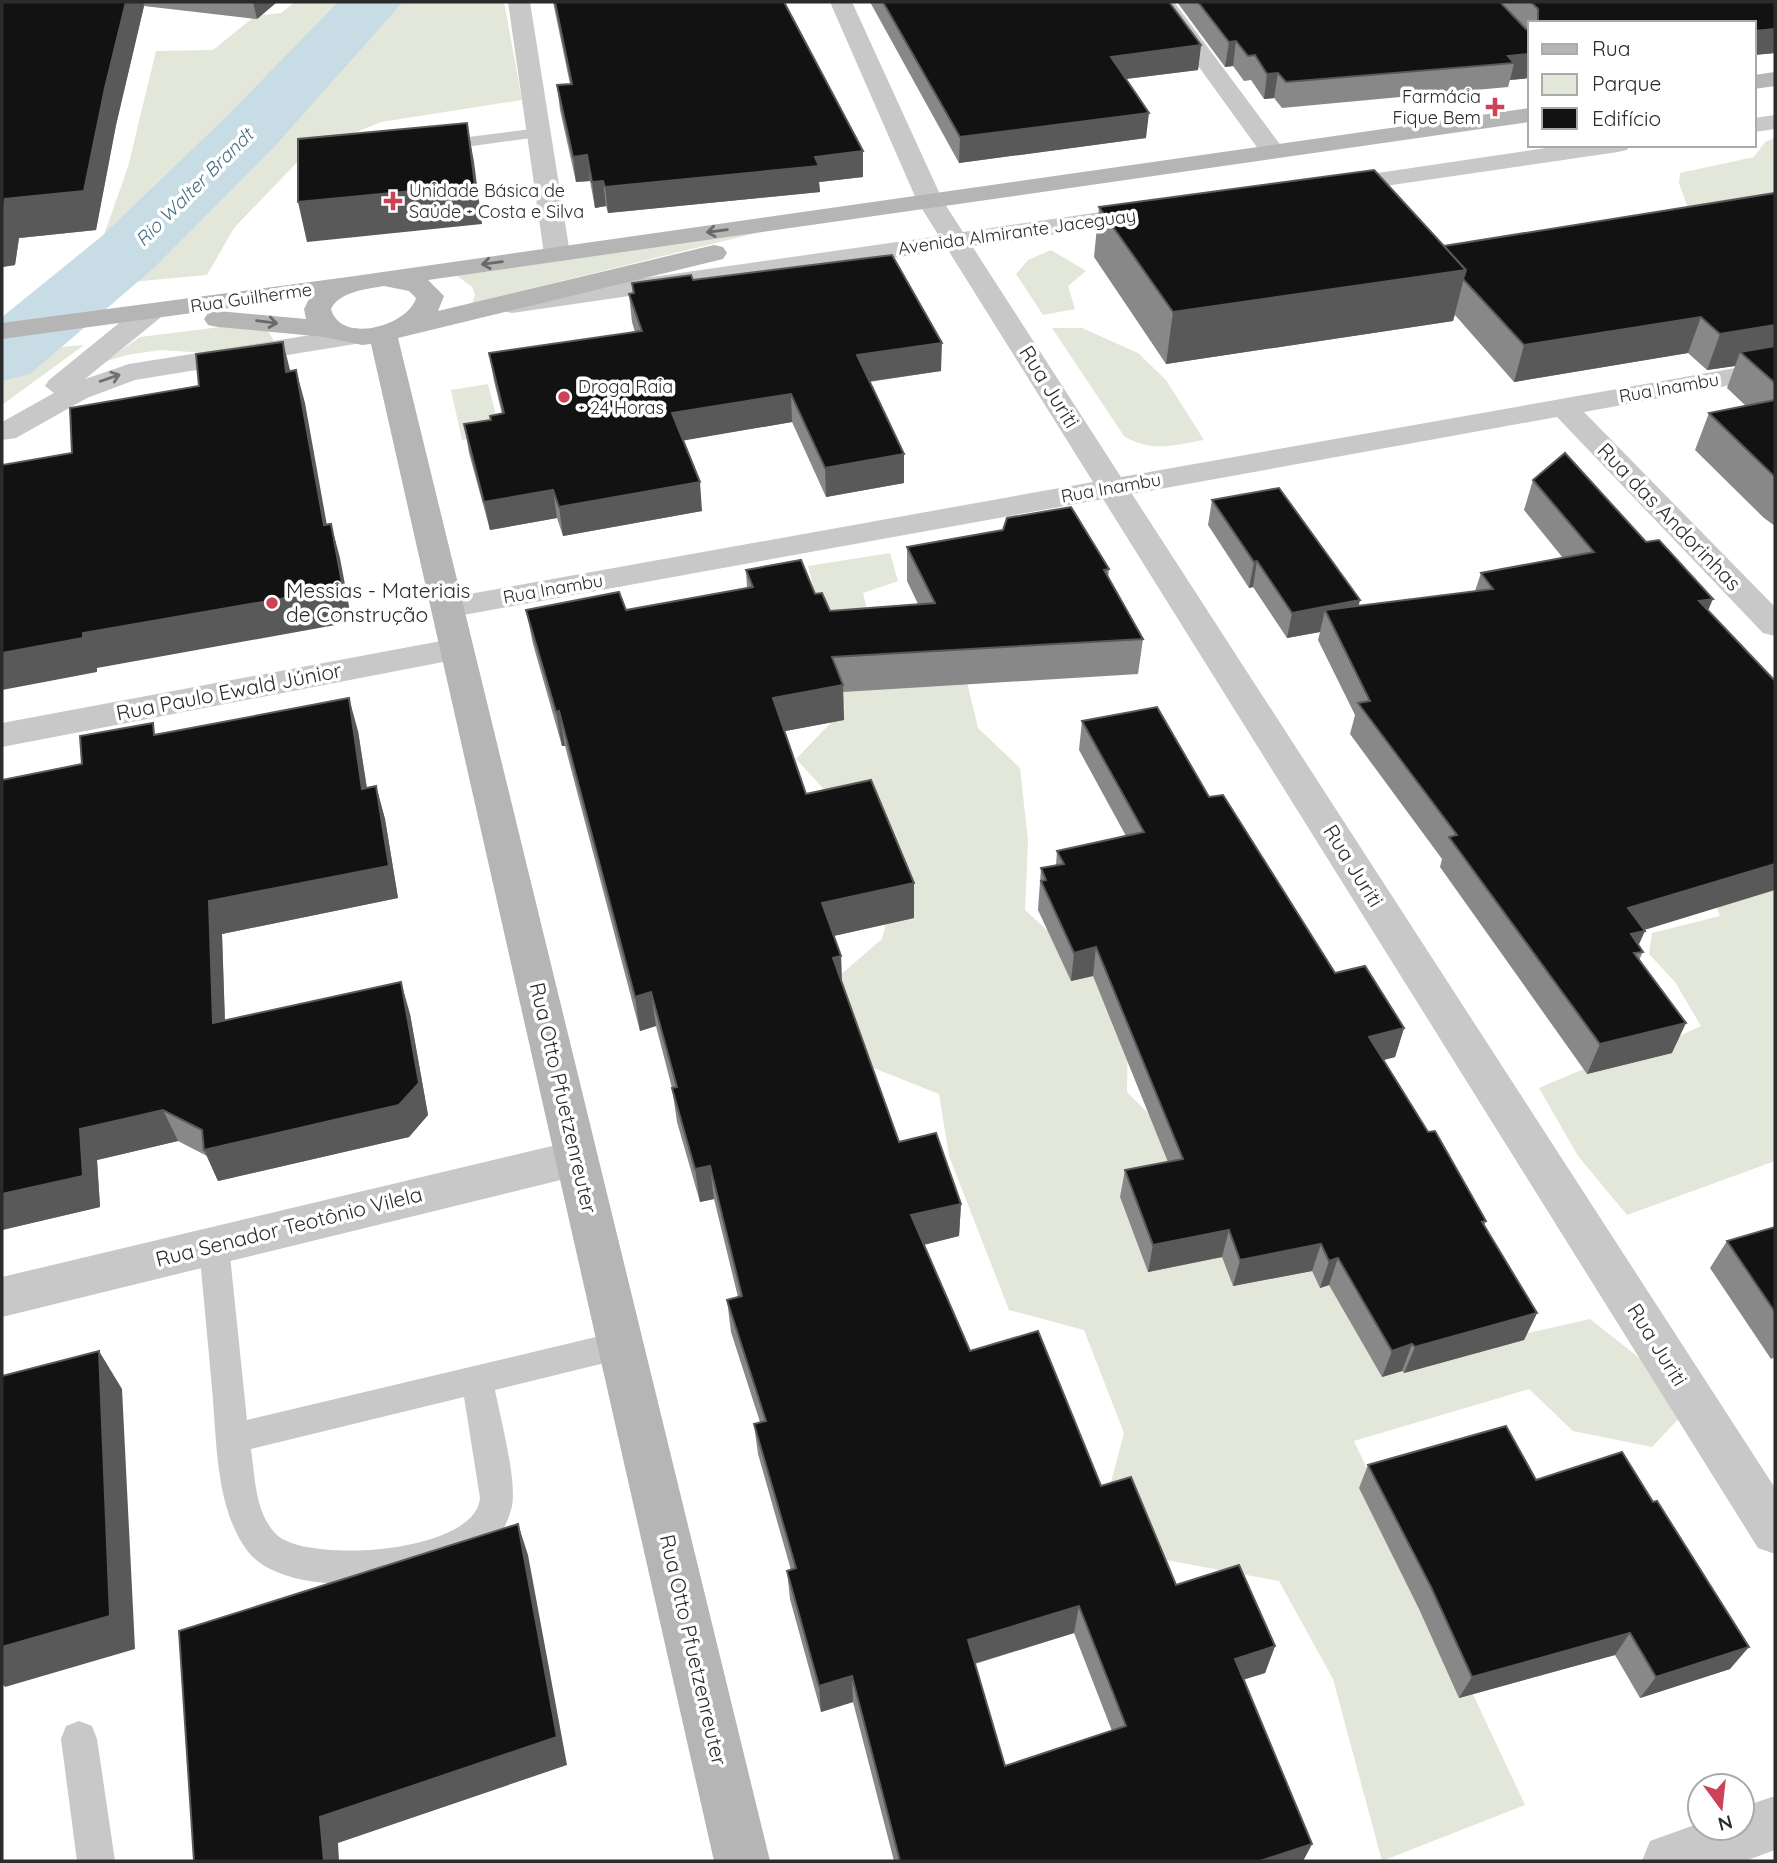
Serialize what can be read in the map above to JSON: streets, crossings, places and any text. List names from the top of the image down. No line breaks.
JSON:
{"streets":{"main road":["Avenida Almirante Jaceguay","Rua Guilherme","Rua Otto Pfuetzenreuter"],"street":["Rua Juriti","Rua Inambu","Rua das Andorinhas","Rua Paulo Ewald Júnior","Rua Senador Teotônio Vilela"]},"crossings":[["Avenida Almirante Jaceguay","Rua Guilherme"],["Avenida Almirante Jaceguay","Rua Juriti"],["Avenida Almirante Jaceguay","Rua Otto Pfuetzenreuter"],["Rua Guilherme","Rua Otto Pfuetzenreuter"],["Rua Juriti","Rua Inambu"],["Rua Inambu","Rua das Andorinhas"],["Rua Inambu","Rua Otto Pfuetzenreuter"],["Rua Paulo Ewald Júnior","Rua Otto Pfuetzenreuter"],["Rua Otto Pfuetzenreuter","Rua Senador Teotônio Vilela"]],"water":["Rio Walter Brandt"],"places":{"health":["Farmácia Fique Bem","Unidade Básica de Saúde - Costa e Silva"],"other":["Droga Raia - 24 Horas","Messias - Materiais de Construção"]},"legend":["Rua","Parque","Edifício"],"north":"bottom"}
